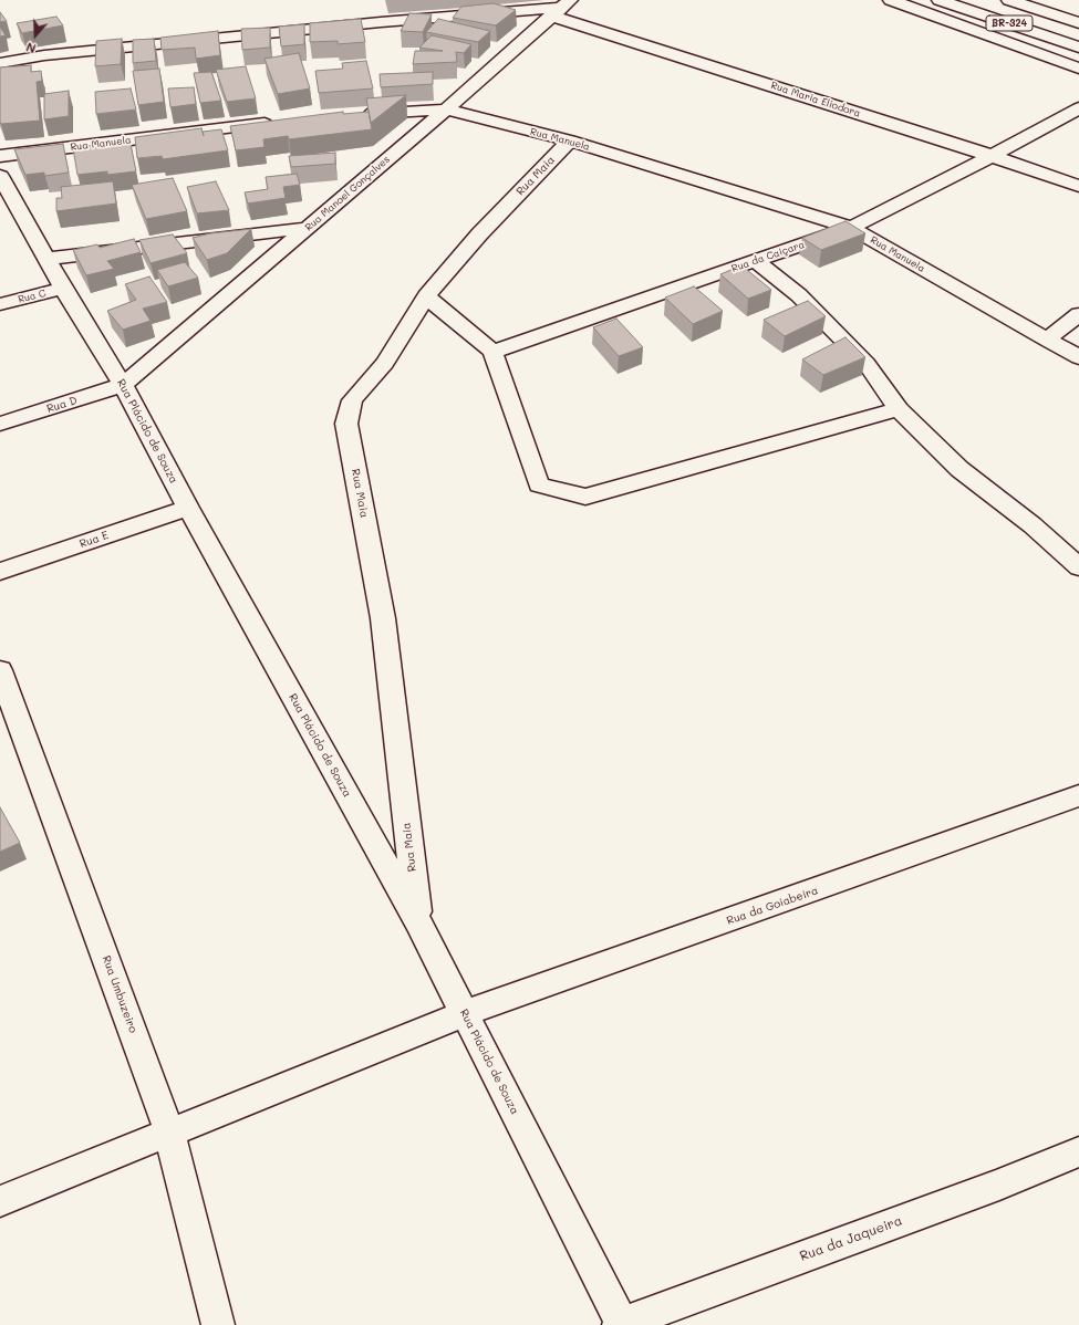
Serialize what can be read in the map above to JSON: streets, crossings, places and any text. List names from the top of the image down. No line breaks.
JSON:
{"streets":{"street":["BR-324","Rua Maria Eliodora","Rua Manuela","Rua Maia","Rua Manoel Gonçalves","Rua da Caiçara","Rua C","Rua D","Rua Plácido de Souza","Rua E","Rua da Goiabeira","Rua Umbuzeiro","Rua da Jaqueira"]},"crossings":[["Rua Maria Eliodora","Rua Manoel Gonçalves"],["Rua Maria Eliodora","Rua da Caiçara"],["Rua Manuela","Rua Maia"],["Rua Manuela","Rua Manoel Gonçalves"],["Rua Manuela","Rua da Caiçara"],["Rua Maia","Rua Plácido de Souza"],["Rua Manoel Gonçalves","Rua D"],["Rua Manoel Gonçalves","Rua Plácido de Souza"],["Rua C","Rua Plácido de Souza"],["Rua D","Rua Plácido de Souza"],["Rua Plácido de Souza","Rua E"],["Rua Plácido de Souza","Rua da Goiabeira"],["Rua Plácido de Souza","Rua da Jaqueira"],["Rua da Goiabeira","Rua Umbuzeiro"]],"north":"bottom"}
